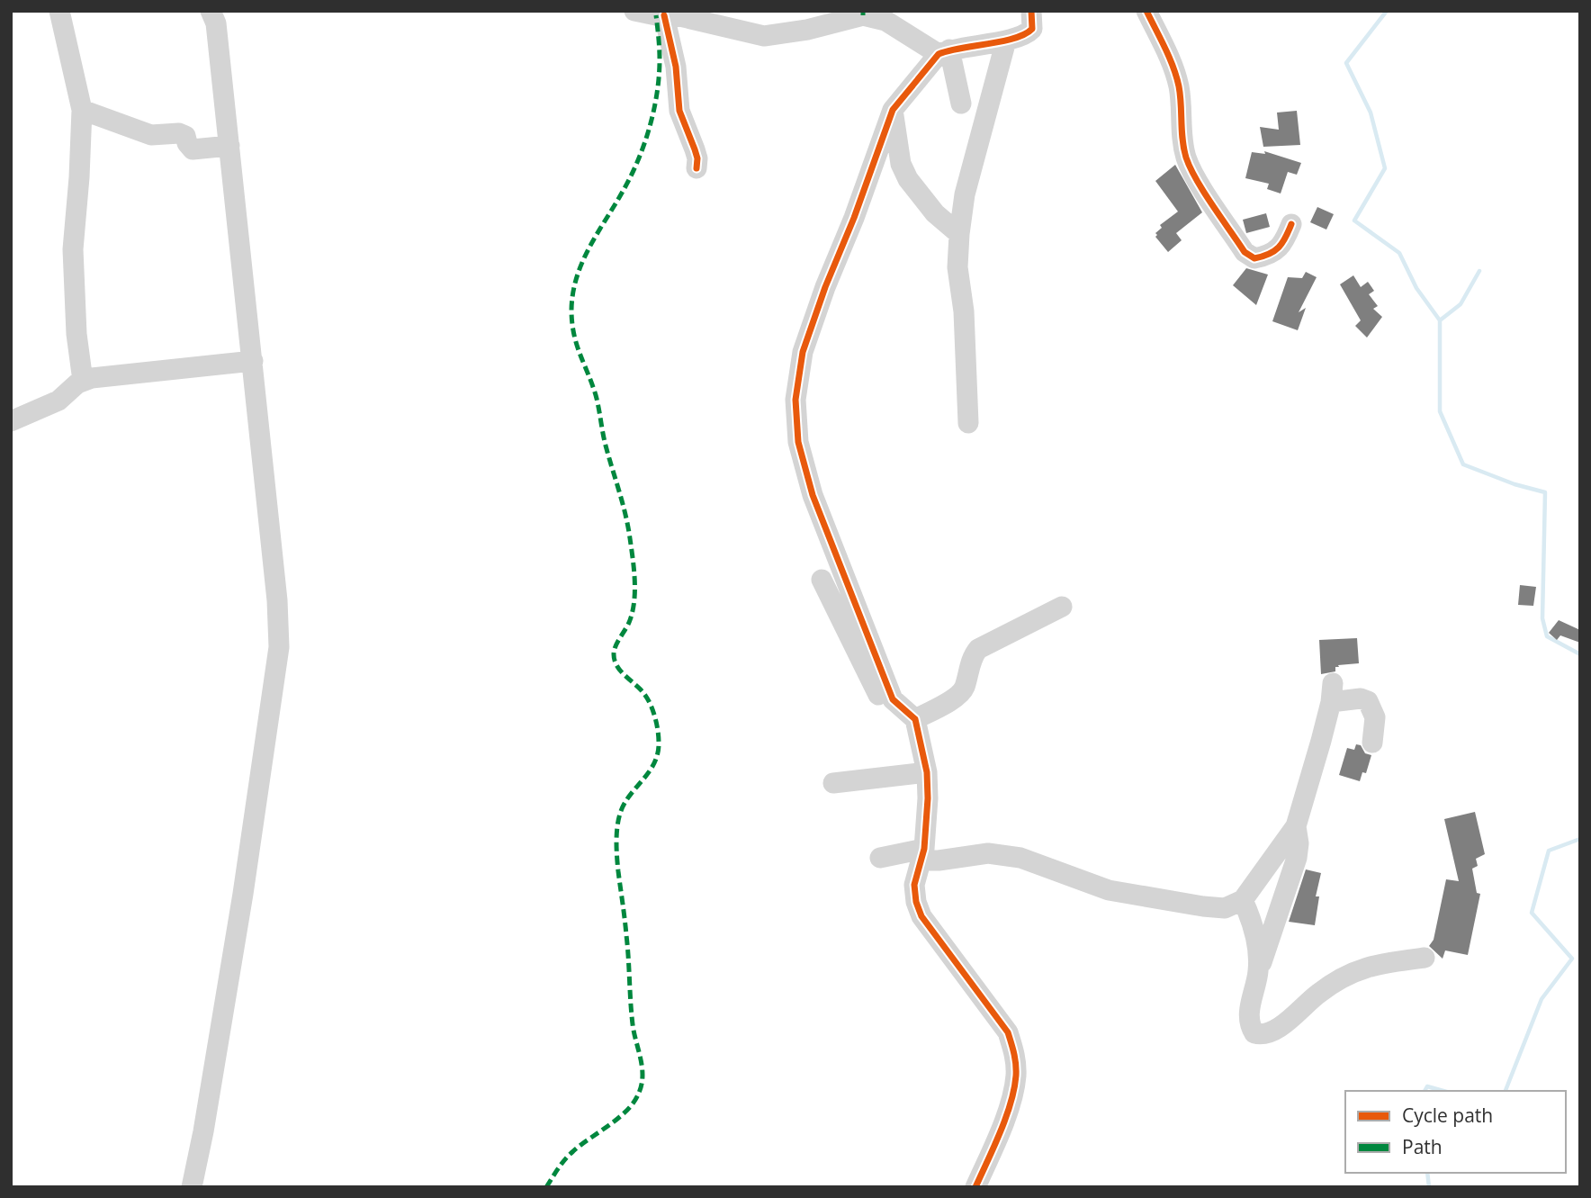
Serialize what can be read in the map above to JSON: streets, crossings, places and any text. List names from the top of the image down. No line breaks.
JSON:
{"legend":["Cycle path","Path"]}
